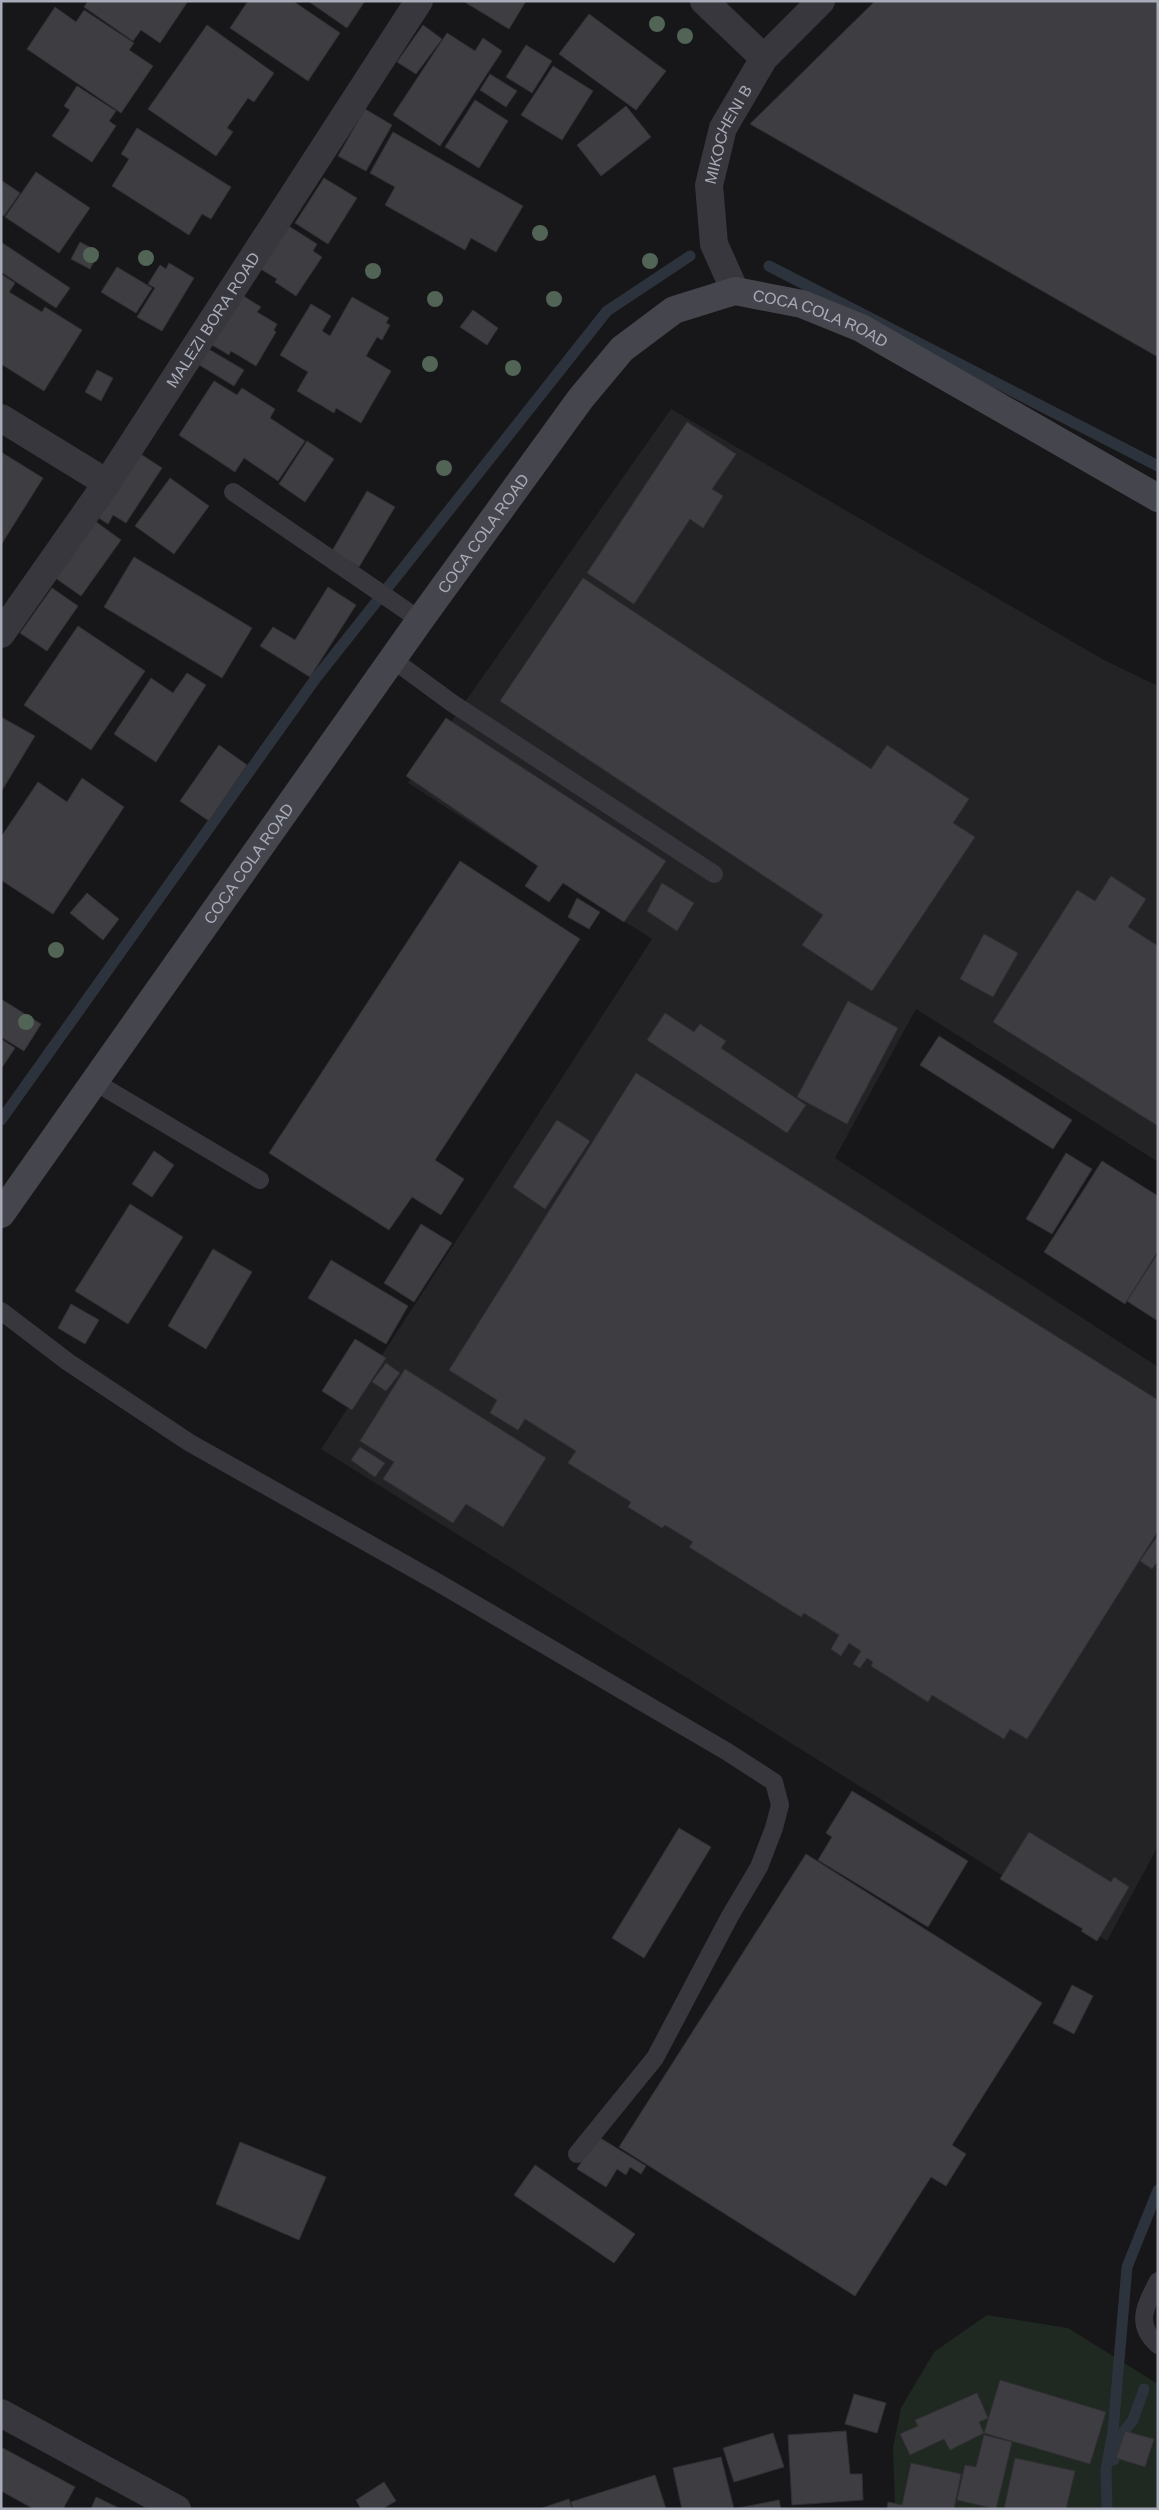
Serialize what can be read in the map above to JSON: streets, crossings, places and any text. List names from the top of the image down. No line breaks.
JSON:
{"streets":{"main road":["COCA COLA ROAD"],"street":["MIKOCHENI B","MALEZI BORA ROAD"]},"crossings":[["MIKOCHENI B","COCA COLA ROAD"]]}
